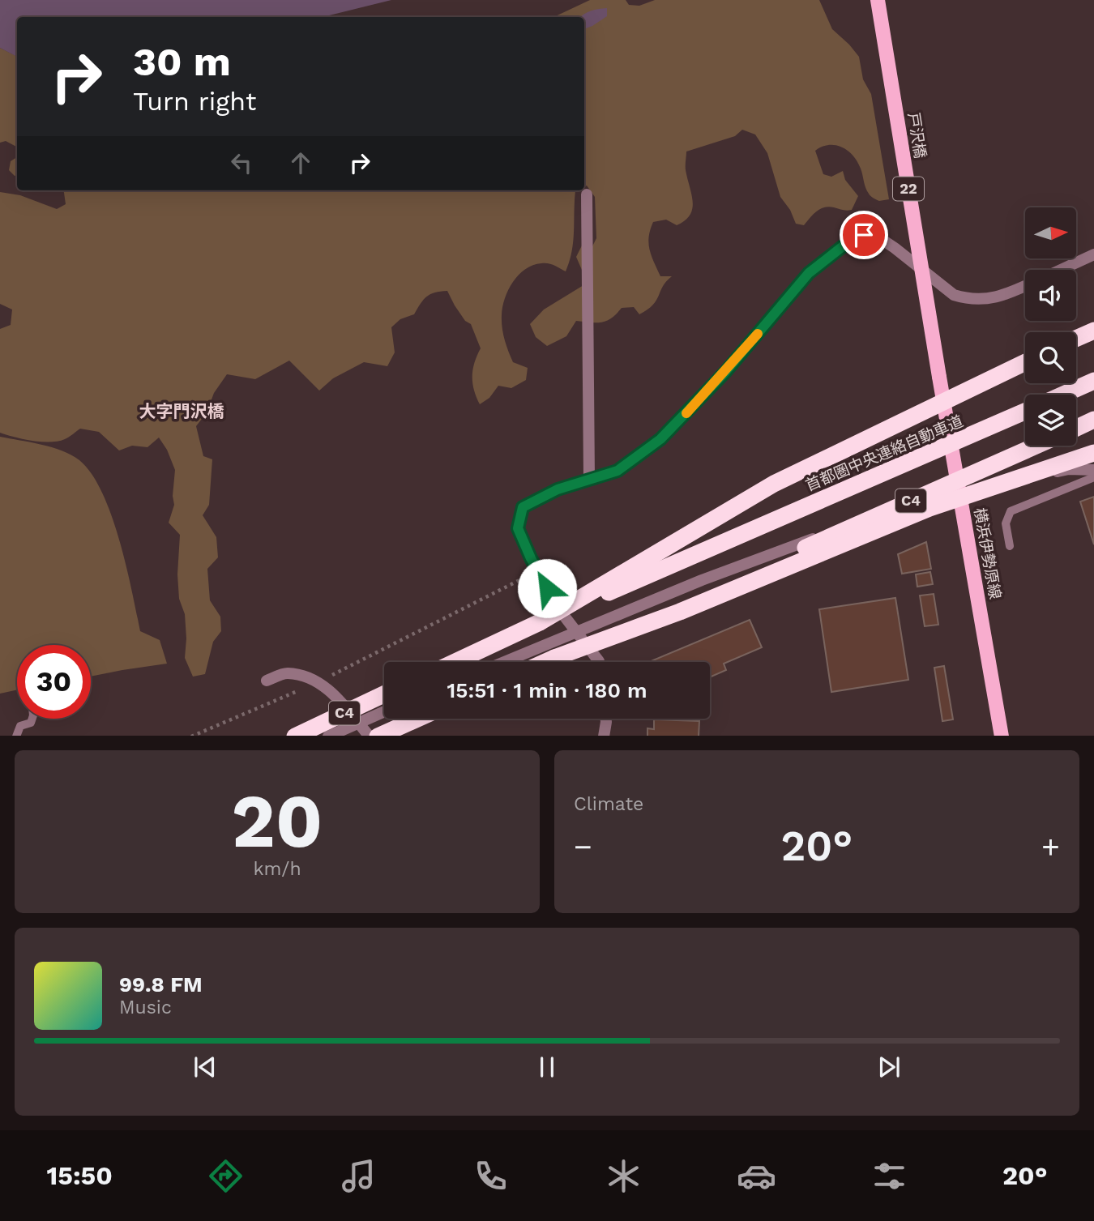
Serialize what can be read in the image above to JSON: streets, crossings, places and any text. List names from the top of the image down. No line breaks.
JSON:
{"streets":{"highway":["首都圏中央連絡自動車道","C4"],"main road":["戸沢橋","22","横浜伊勢原線"]},"crossings":[["戸沢橋","横浜伊勢原線"],["首都圏中央連絡自動車道","C4"]],"districts":["大字門沢橋"],"north":"right","page":{"turn":["30 m","Turn right"],"limit":"30","trip":"15:51 · 1 min · 180 m","tile":[["20","km/h"],"Climate"],"heat":["−","20°","+"],"song":["99.8 FM","Music"],"tabs":["15:50","20°"]}}
